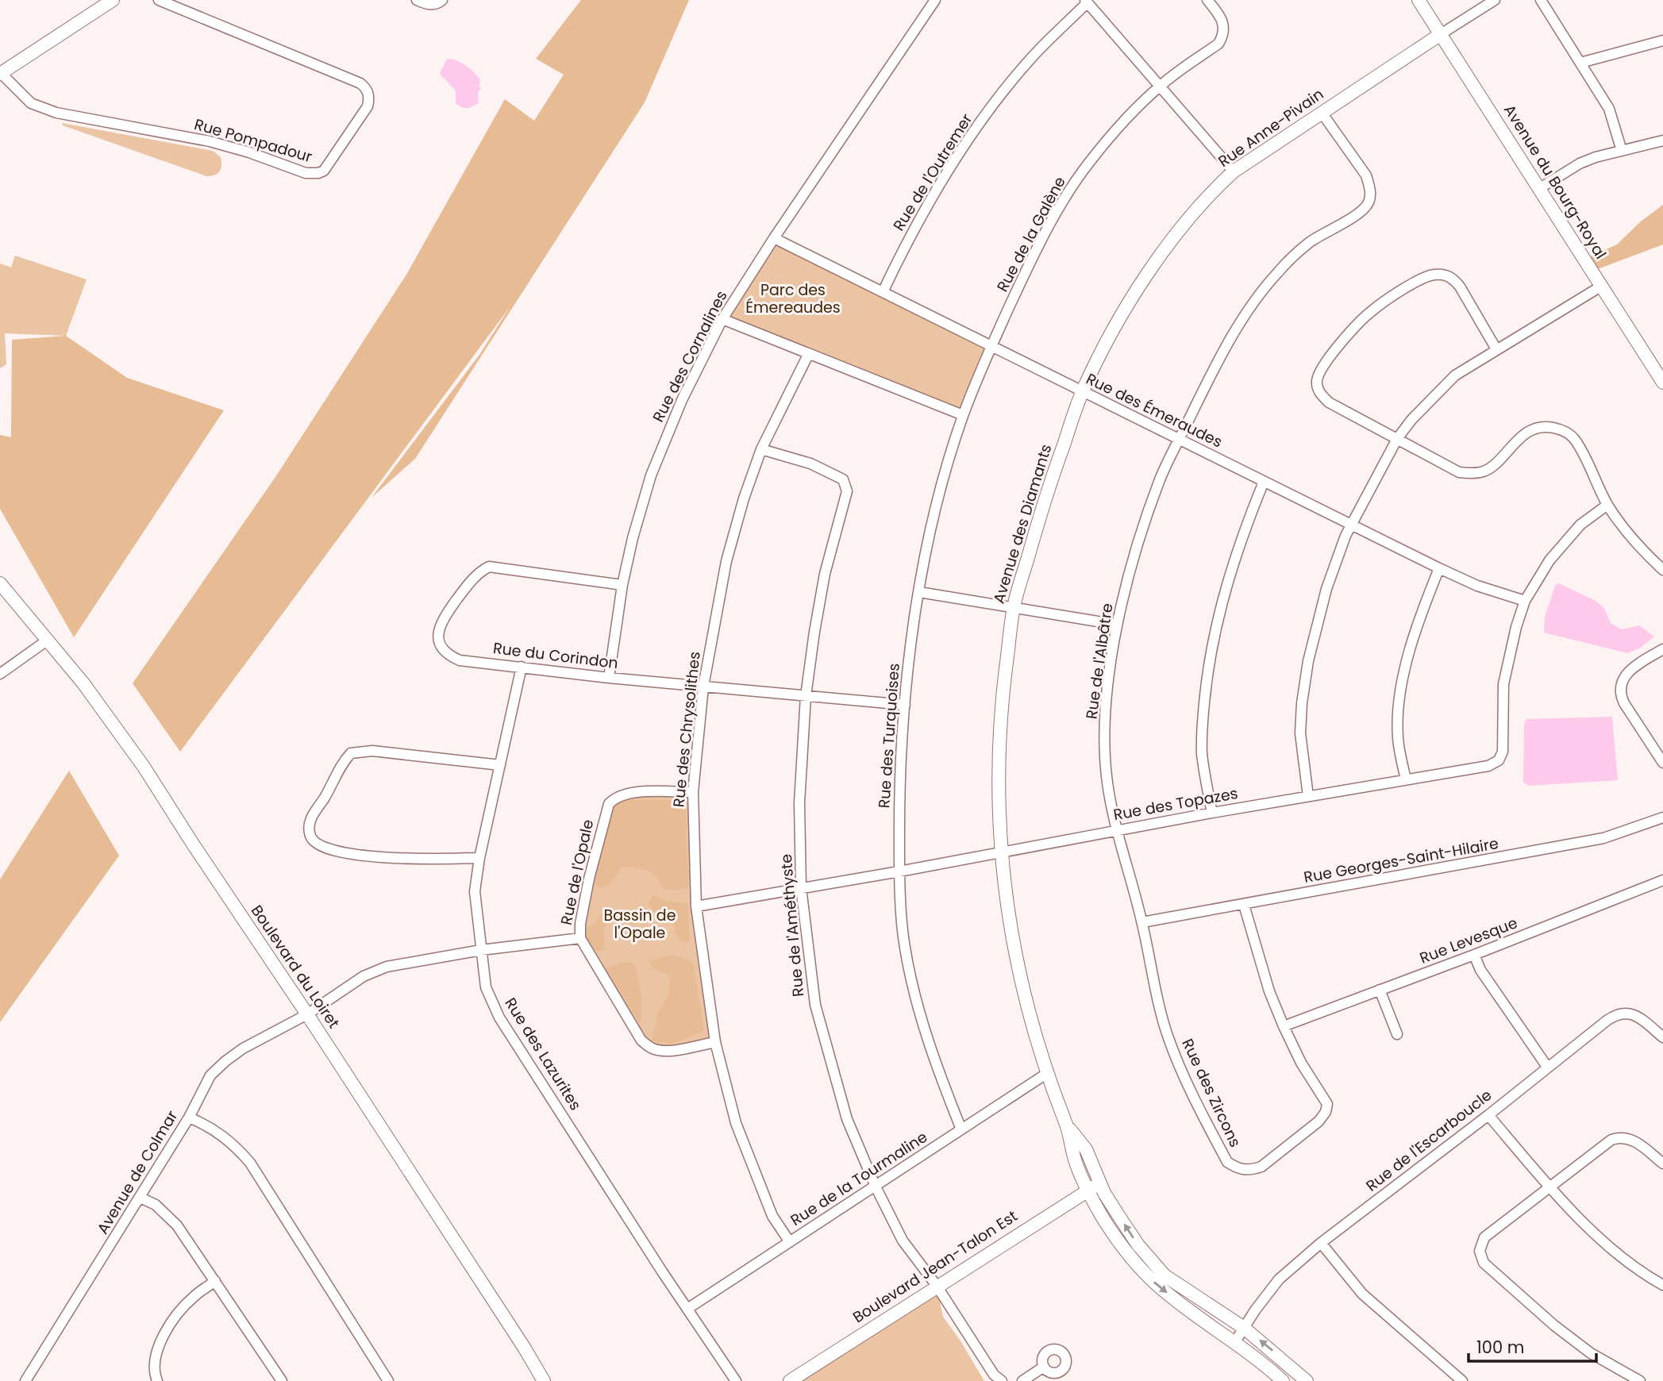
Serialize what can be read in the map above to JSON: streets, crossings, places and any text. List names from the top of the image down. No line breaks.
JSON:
{"streets":{"street":["Rue Anne-Pivain","Rue Pompadour","Rue de l'Outremer","Avenue du Bourg-Royal","Rue de la Galène","Rue des Cornalines","Rue des Émeraudes","Avenue des Diamants","Rue du Corindon","Rue de l'Albâtre","Rue des Chrysolithes","Rue des Turquoises","Rue des Topazes","Rue Georges-Saint-Hilaire","Rue de l'Opale","Rue de l'Améthyste","Rue Levesque","Boulevard du Loiret","Rue des Lazurites","Rue des Zircons","Rue de l'Escarboucle","Avenue de Colmar","Rue de la Tourmaline","Boulevard Jean-Talon Est"]},"crossings":[["Rue Anne-Pivain","Avenue du Bourg-Royal"],["Rue Anne-Pivain","Rue des Émeraudes"],["Rue Anne-Pivain","Avenue des Diamants"],["Rue Anne-Pivain","Rue de l'Albâtre"],["Rue de l'Outremer","Rue des Émeraudes"],["Rue de la Galène","Rue des Émeraudes"],["Rue de la Galène","Rue des Turquoises"],["Rue des Cornalines","Rue des Émeraudes"],["Rue des Cornalines","Rue du Corindon"],["Rue des Émeraudes","Avenue des Diamants"],["Rue des Émeraudes","Rue de l'Albâtre"],["Rue des Émeraudes","Rue des Turquoises"],["Rue des Émeraudes","Rue des Topazes"],["Avenue des Diamants","Rue des Topazes"],["Avenue des Diamants","Rue de l'Escarboucle"],["Avenue des Diamants","Rue de la Tourmaline"],["Avenue des Diamants","Boulevard Jean-Talon Est"],["Rue du Corindon","Rue des Chrysolithes"],["Rue du Corindon","Rue des Turquoises"],["Rue du Corindon","Rue de l'Améthyste"],["Rue du Corindon","Rue des Lazurites"],["Rue de l'Albâtre","Rue des Topazes"],["Rue de l'Albâtre","Rue des Zircons"],["Rue des Chrysolithes","Rue des Topazes"],["Rue des Chrysolithes","Rue de l'Opale"],["Rue des Chrysolithes","Rue de l'Améthyste"],["Rue des Chrysolithes","Rue de la Tourmaline"],["Rue des Turquoises","Rue des Topazes"],["Rue des Turquoises","Rue de la Tourmaline"],["Rue des Topazes","Rue de l'Améthyste"],["Rue des Topazes","Rue des Zircons"],["Rue Georges-Saint-Hilaire","Rue des Zircons"],["Rue de l'Opale","Avenue de Colmar"],["Rue de l'Améthyste","Rue de la Tourmaline"],["Rue de l'Améthyste","Boulevard Jean-Talon Est"],["Rue Levesque","Rue des Zircons"],["Boulevard du Loiret","Avenue de Colmar"],["Rue des Lazurites","Avenue de Colmar"],["Rue des Lazurites","Rue de la Tourmaline"]],"parks":["Parc des Émereaudes","Bassin de l'Opale"],"scale_bar":"100 m"}
